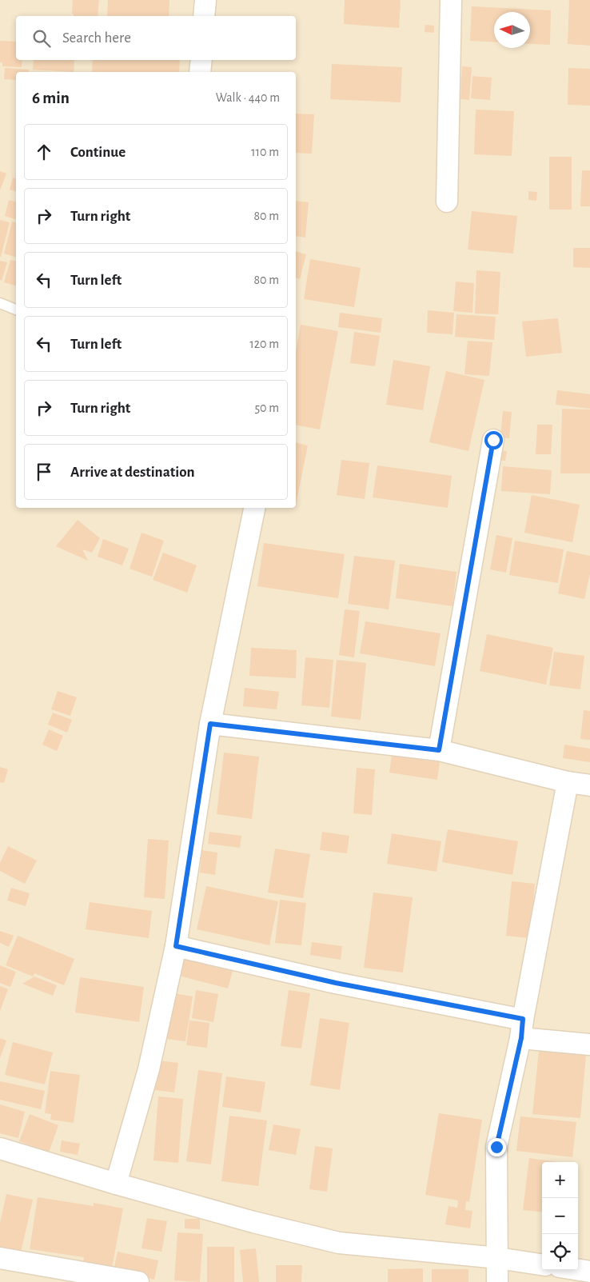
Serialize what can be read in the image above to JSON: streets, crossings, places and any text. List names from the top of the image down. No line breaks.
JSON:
{"north":"left","page":{"search":"Search here","heading":["6 min","Walk · 440 m"],"list":[["Continue","110 m"],["Turn right","80 m"],["Turn left","80 m"],["Turn left","120 m"],["Turn right","50 m"],"Arrive at destination"],"map_buttons":["+","−"]}}
